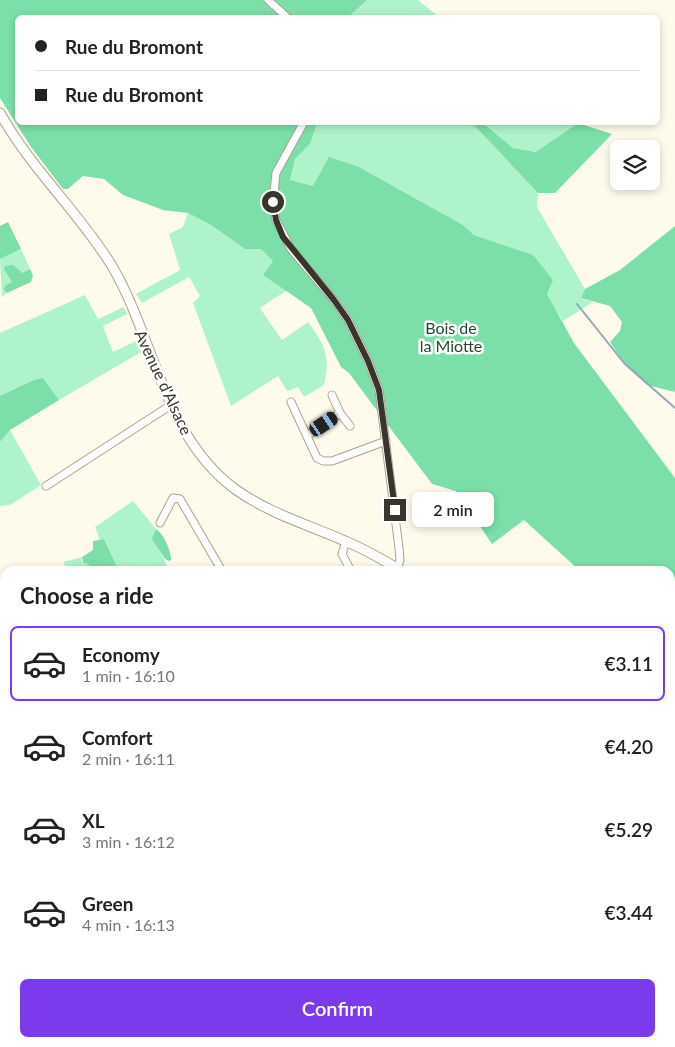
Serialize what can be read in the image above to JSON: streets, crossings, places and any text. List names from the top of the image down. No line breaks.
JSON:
{"streets":{"main road":["Avenue d'Alsace"]},"parks":["Bois de la Miotte"],"page":{"banner":["Rue du Bromont","Rue du Bromont"],"bubble":"2 min","heading":"Choose a ride","list":[{"name":"Economy","note":"1 min · 16:10","value":"€3.11"},{"name":"Comfort","note":"2 min · 16:11","value":"€4.20"},{"name":"XL","note":"3 min · 16:12","value":"€5.29"},{"name":"Green","note":"4 min · 16:13","value":"€3.44"}],"buttons":"Confirm"}}
